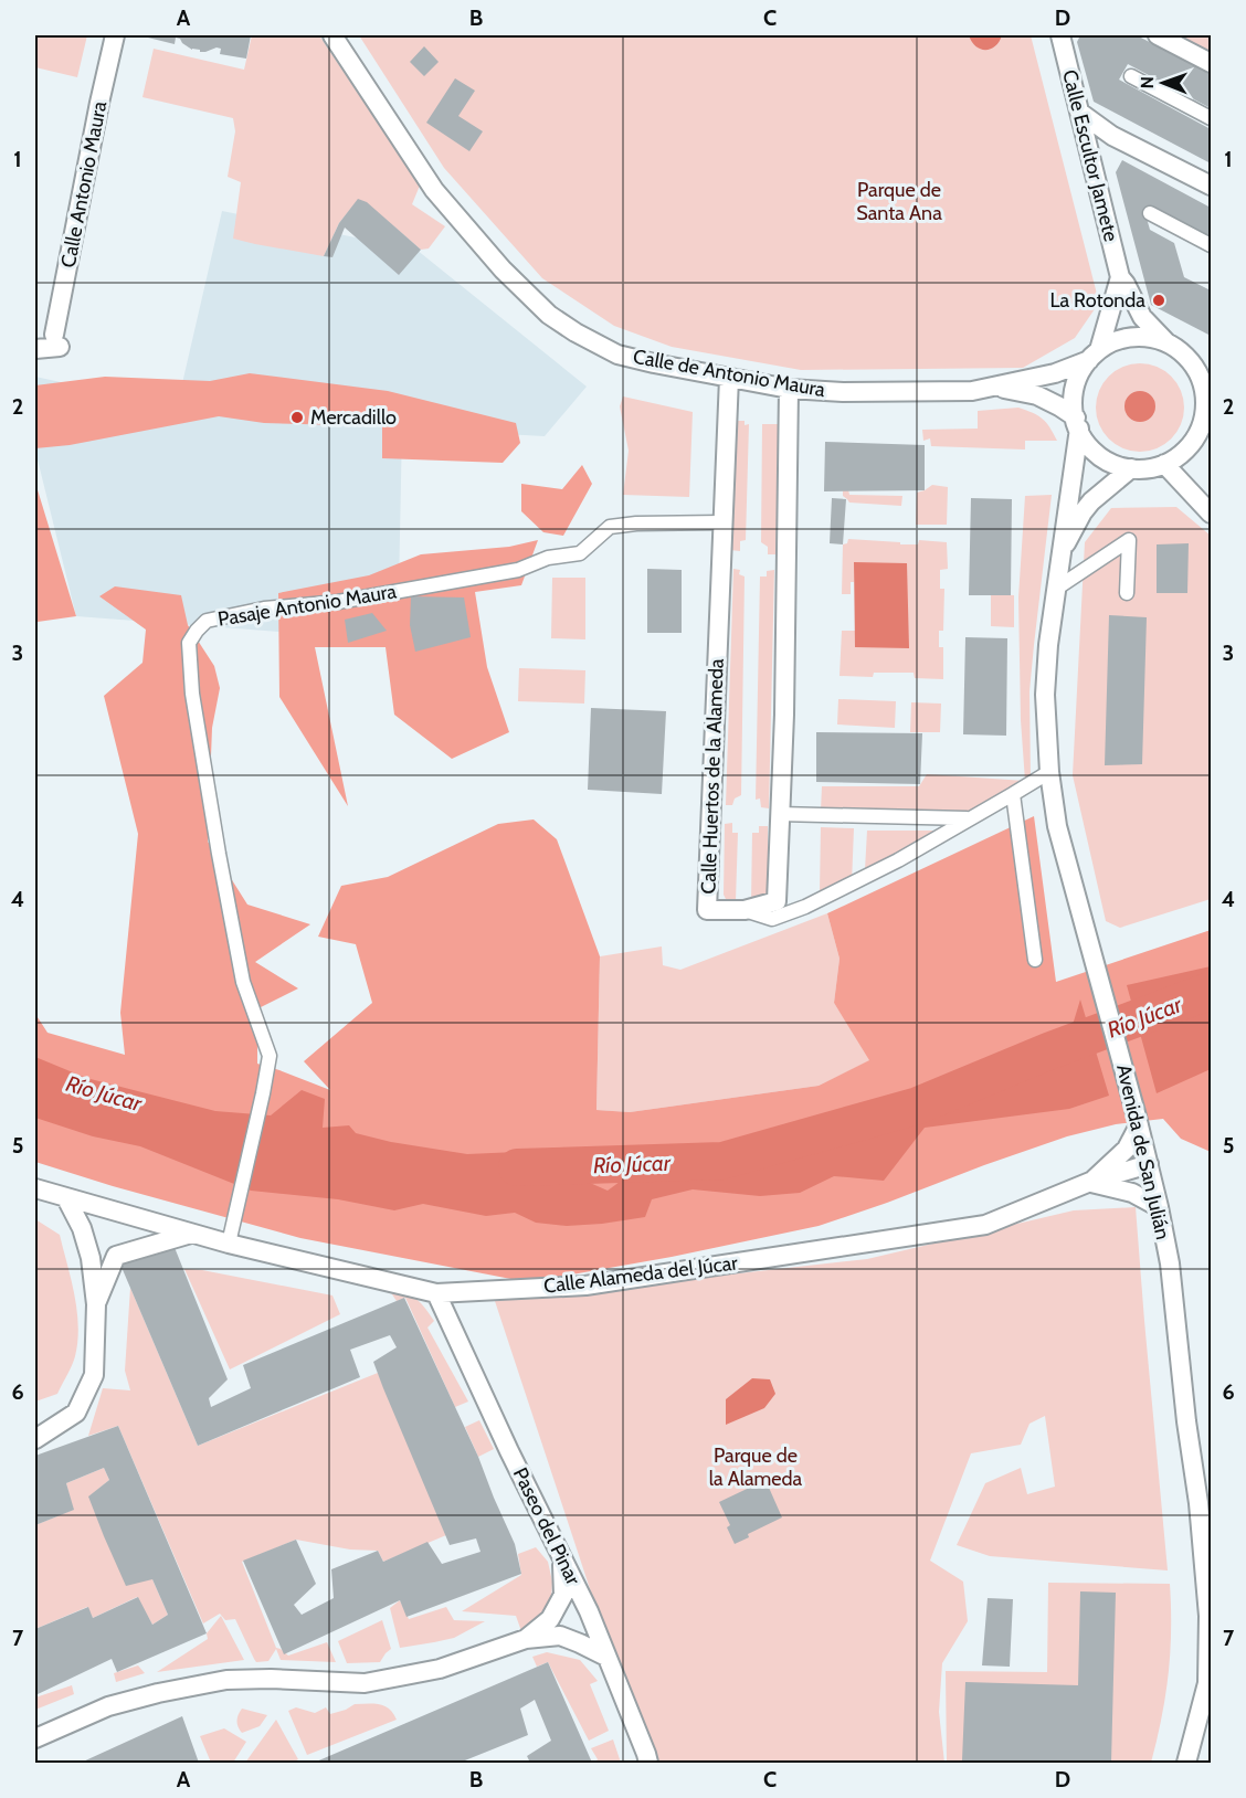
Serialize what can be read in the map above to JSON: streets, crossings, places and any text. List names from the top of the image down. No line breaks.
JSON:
{"streets":{"street":["Calle Escultor Jamete","Calle Antonio Maura","Calle de Antonio Maura","Pasaje Antonio Maura","Calle Huertos de la Alameda","Avenida de San Julián","Calle Alameda del Júcar","Paseo del Pinar"]},"crossings":[["Calle Escultor Jamete","Calle de Antonio Maura"],["Calle Escultor Jamete","Avenida de San Julián"],["Calle de Antonio Maura","Calle Huertos de la Alameda"],["Calle de Antonio Maura","Avenida de San Julián"],["Pasaje Antonio Maura","Calle Huertos de la Alameda"],["Pasaje Antonio Maura","Calle Alameda del Júcar"],["Avenida de San Julián","Calle Alameda del Júcar"],["Calle Alameda del Júcar","Paseo del Pinar"]],"water":["Río Júcar"],"parks":["Parque de Santa Ana","Parque de la Alameda"],"places":["La Rotonda","Mercadillo"],"north":"left","grid":{"columns":["A","B","C","D"],"rows":["1","2","3","4","5","6","7"]}}
